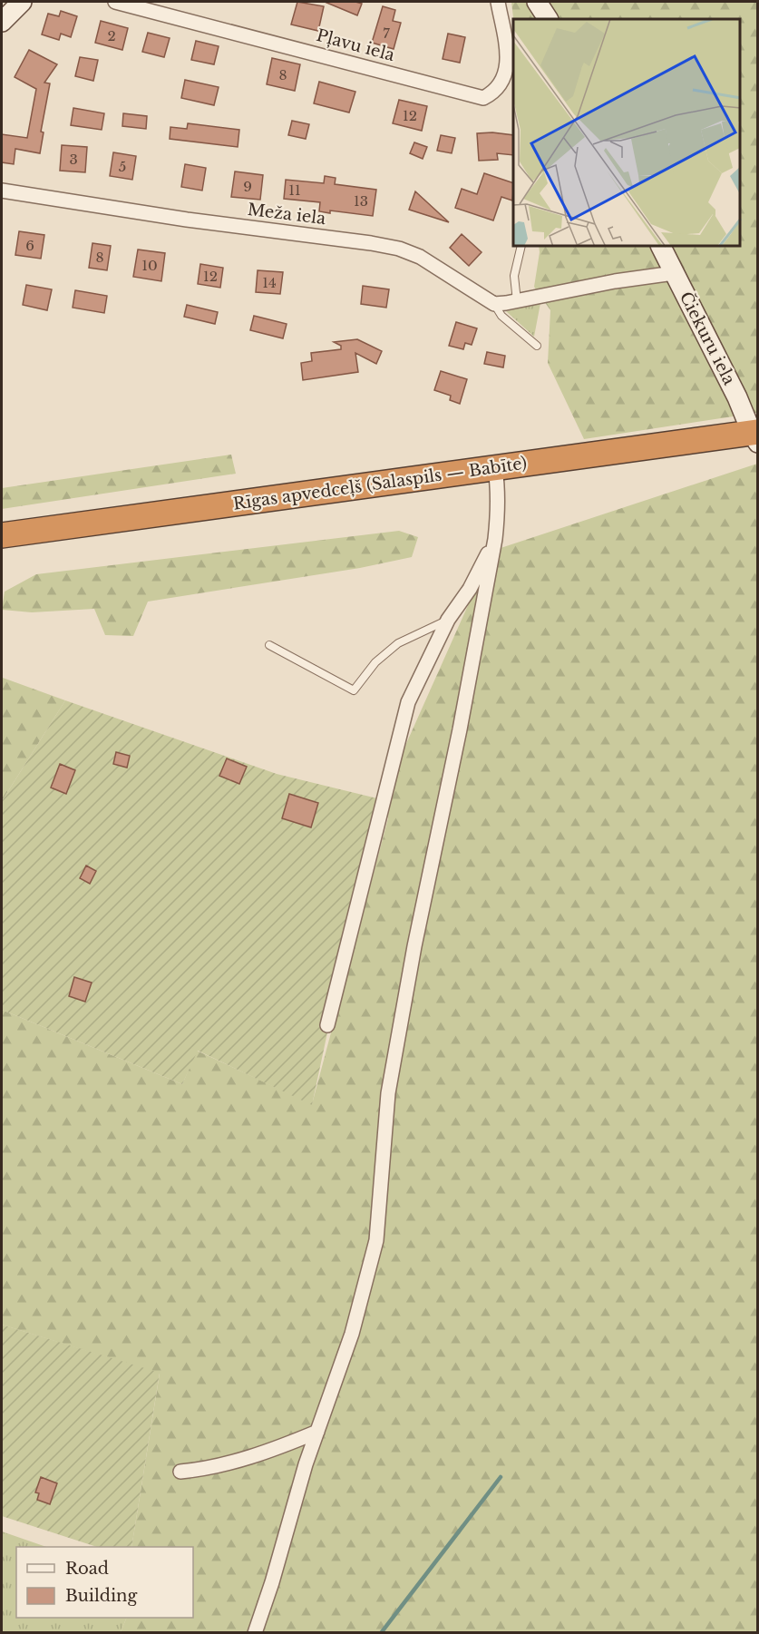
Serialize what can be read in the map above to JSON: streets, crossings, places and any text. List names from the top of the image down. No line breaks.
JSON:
{"streets":{"highway":["Rīgas apvedceļš (Salaspils — Babīte)"],"main road":["Čiekuru iela"],"street":["Pļavu iela","Meža iela"]},"crossings":[["Čiekuru iela","Rīgas apvedceļš (Salaspils — Babīte)"]],"house_numbers":["7","2","8","12","3","5","9","11","13","6","8","10","12","14"],"legend":["Road","Building"]}
